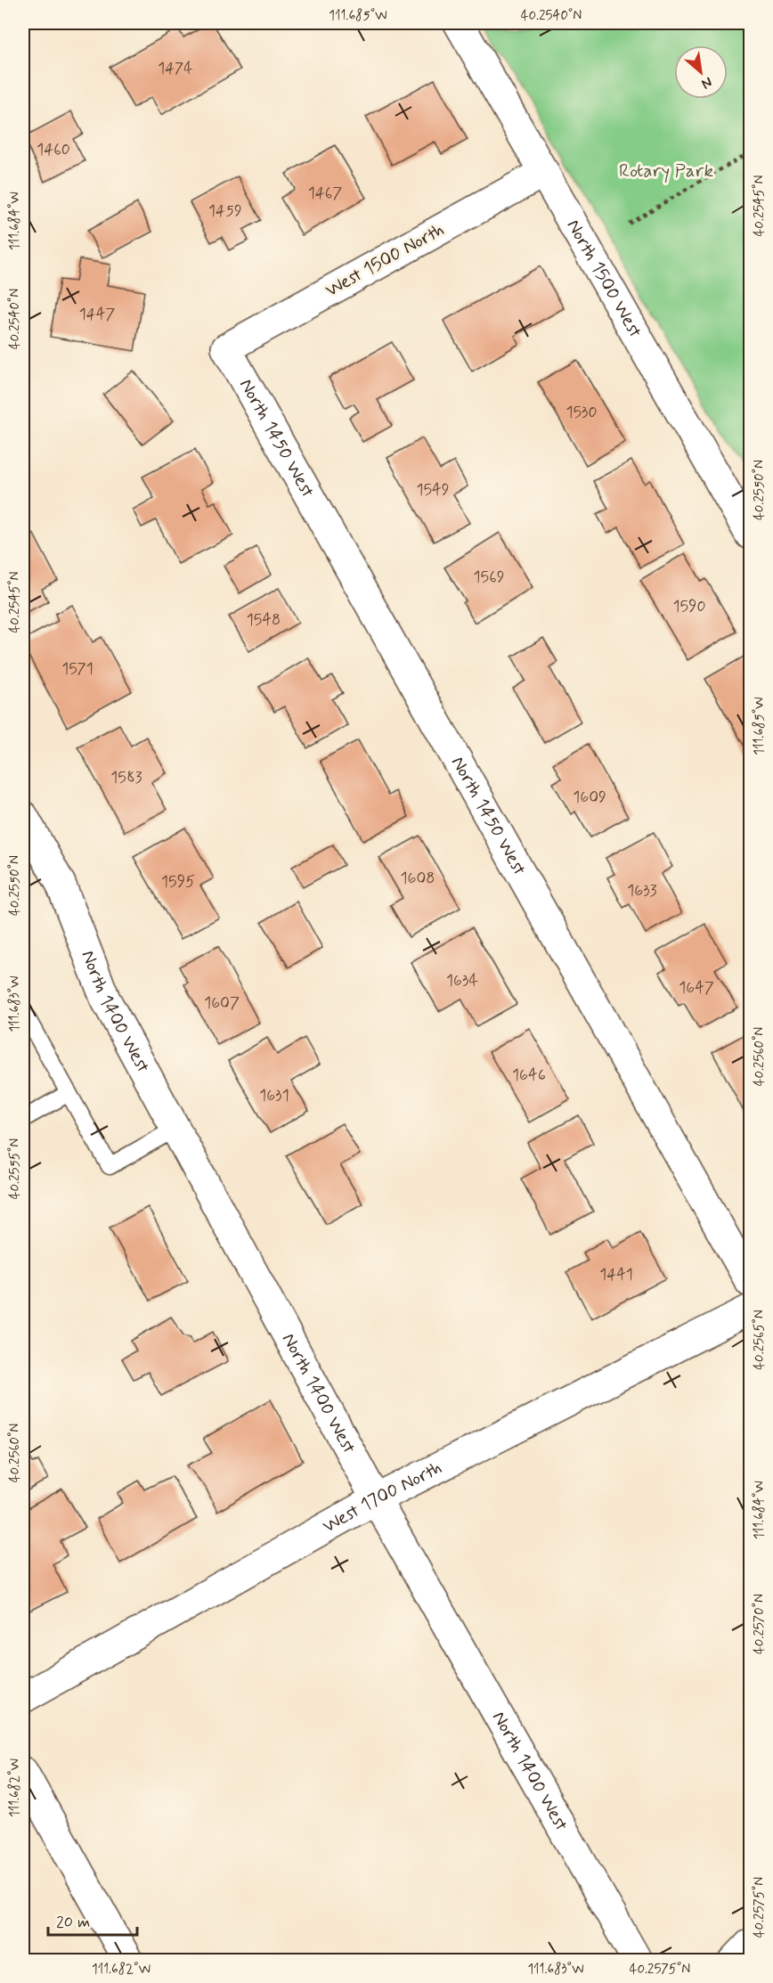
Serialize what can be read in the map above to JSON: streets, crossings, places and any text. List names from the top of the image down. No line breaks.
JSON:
{"streets":{"street":["West 1500 North","North 1500 West","North 1450 West","North 1400 West","West 1700 North"]},"crossings":[["West 1500 North","North 1500 West"],["West 1500 North","North 1450 West"],["North 1400 West","West 1700 North"]],"parks":["Rotary Park"],"house_numbers":["1474","1460","1467","1459","1447","1530","1549","1569","1590","1548","1571","1583","1609","1608","1595","1633","1634","1647","1607","1646","1631","1441"],"scale_bar":"20 m","north":"bottom right","coordinates":["111.685°W","40.2540°N","40.2545°N","111.684°W","40.2550°N","111.683°W","40.2560°N","40.2555°N","40.2565°N","40.2570°N","111.682°W","40.2575°N"]}
